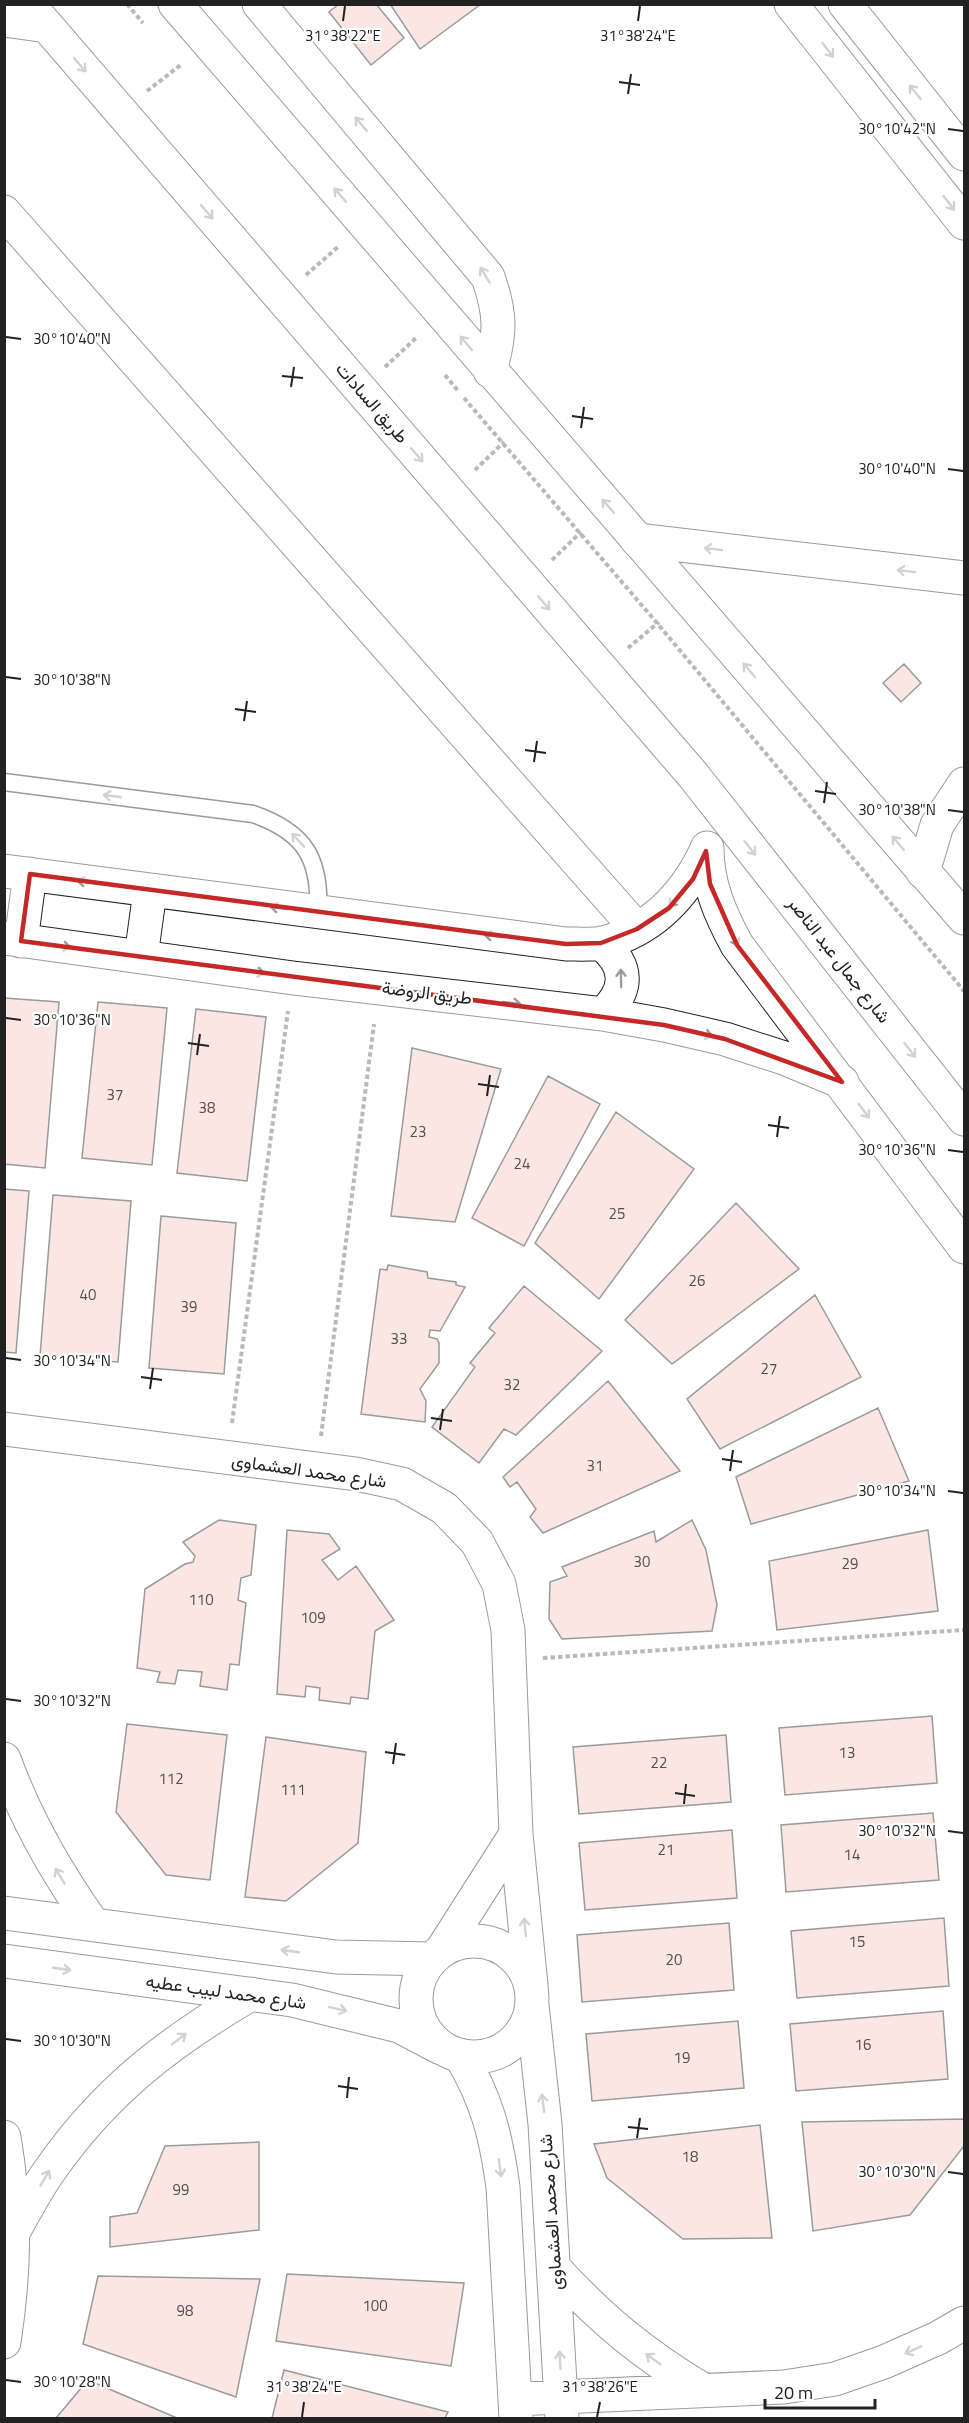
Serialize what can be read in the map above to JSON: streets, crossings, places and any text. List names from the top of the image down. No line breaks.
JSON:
{"streets":{"street":["طريق السادات","شارع جمال عبد الناصر","طريق الروضة","شارع محمد العشماوى","شارع محمد لبيب عطيه"]},"crossings":[["طريق السادات","شارع جمال عبد الناصر"],["شارع محمد العشماوى","شارع محمد لبيب عطيه"]],"house_numbers":["37","38","23","24","25","26","40","39","33","27","32","31","30","29","110","109","13","22","112","111","21","14","15","20","16","19","18","99","100","98"],"scale_bar":"20 m","coordinates":["31°38'22\"E","31°38'24\"E","30°10'42\"N","30°10'40\"N","30°10'38\"N","30°10'36\"N","30°10'34\"N","30°10'32\"N","30°10'30\"N","30°10'28\"N","31°38'26\"E"]}
